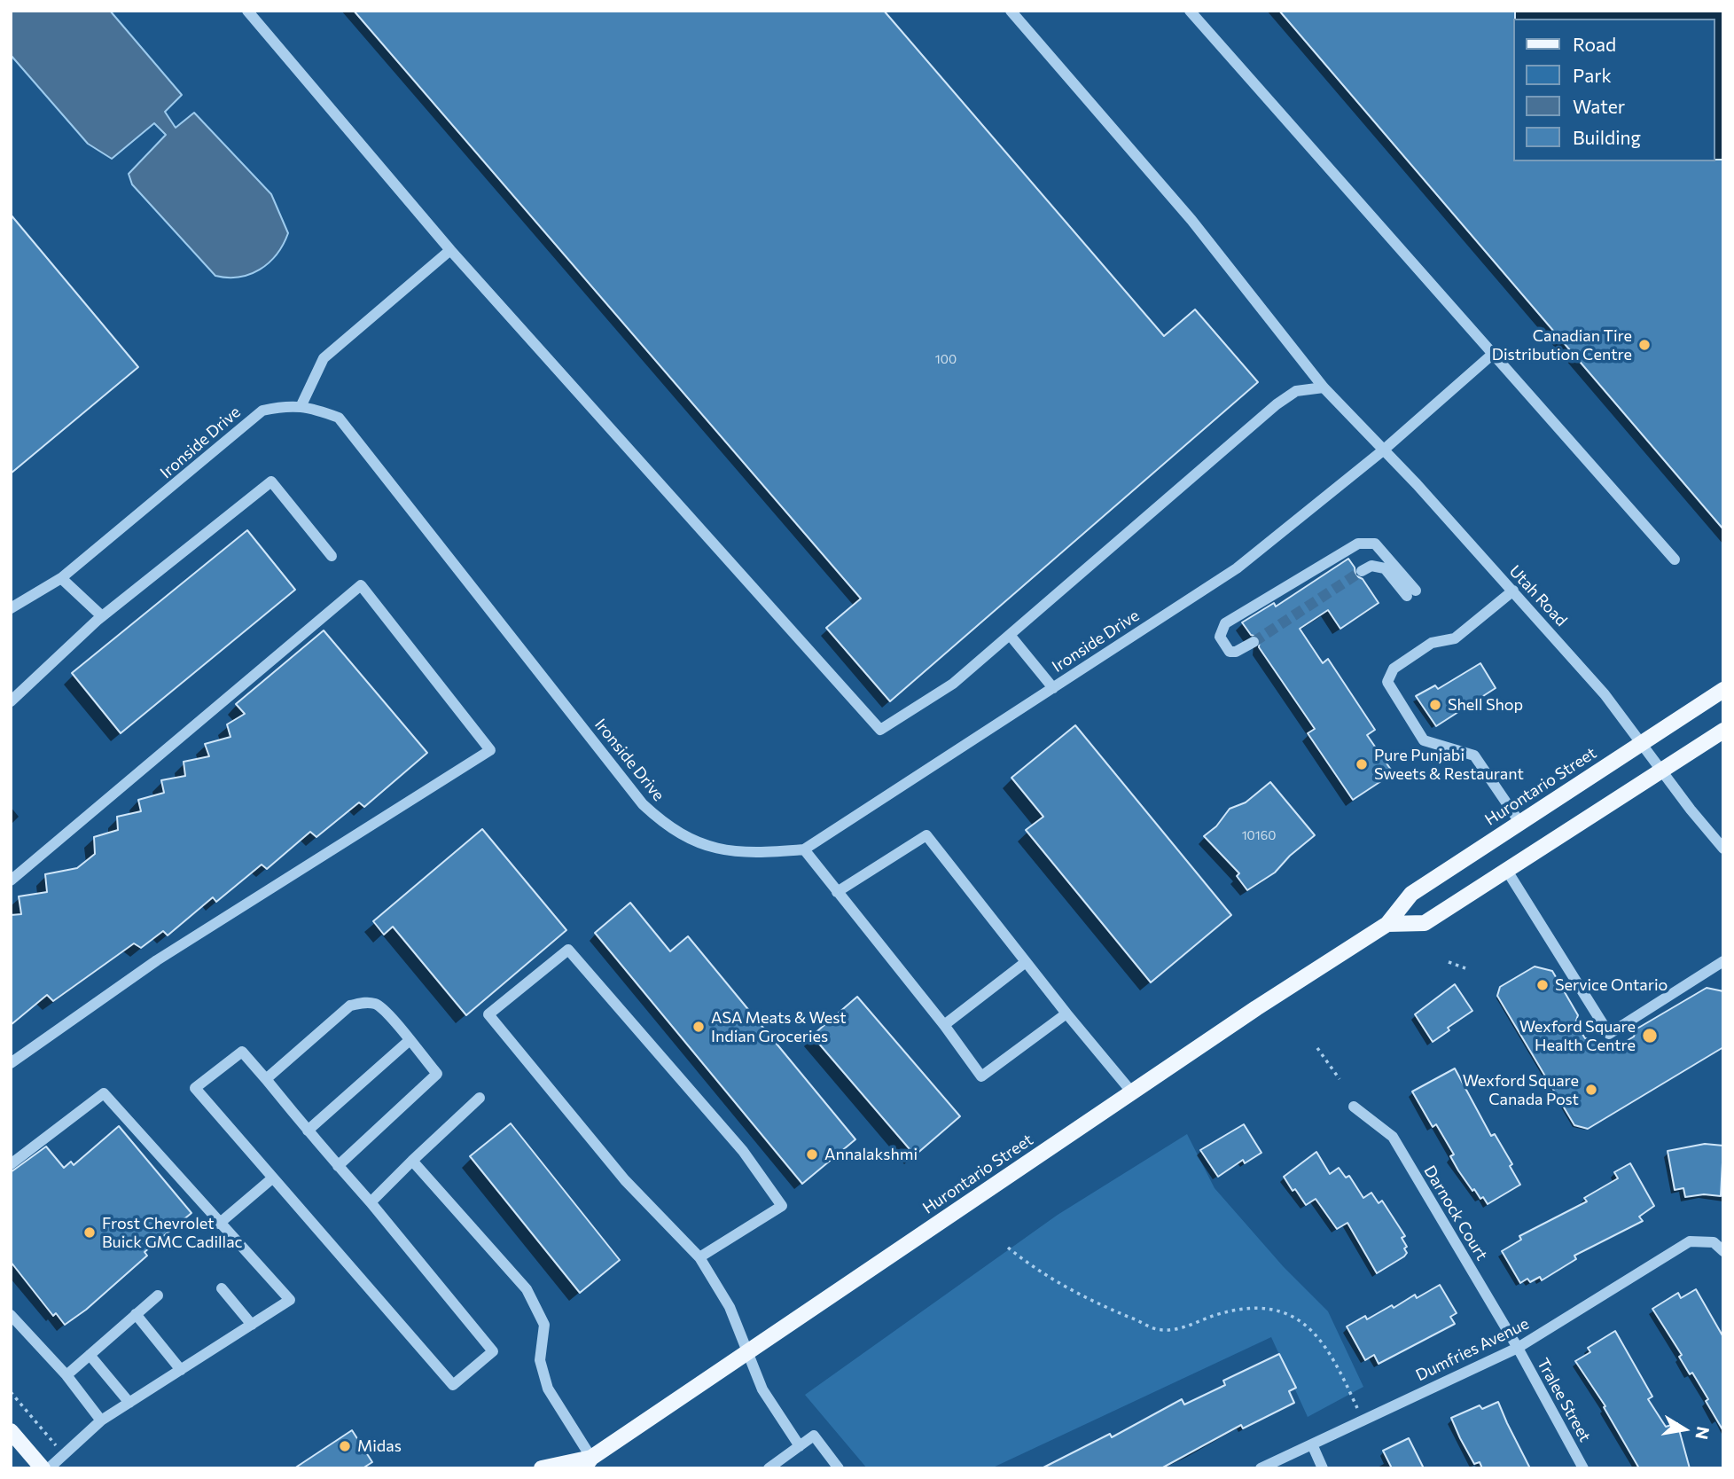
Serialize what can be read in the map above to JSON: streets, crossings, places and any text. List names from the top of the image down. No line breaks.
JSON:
{"streets":{"main road":["Hurontario Street"],"street":["Ironside Drive","Utah Road","Darnock Court","Dumfries Avenue","Tralee Street"]},"crossings":[["Ironside Drive","Utah Road"],["Utah Road","Hurontario Street"],["Darnock Court","Dumfries Avenue"],["Darnock Court","Tralee Street"],["Dumfries Avenue","Tralee Street"]],"places":["Canadian Tire Distribution Centre","Shell Shop","Pure Punjabi Sweets & Restaurant","Service Ontario","ASA Meats & West Indian Groceries","Wexford Square Health Centre","Wexford Square Canada Post","Annalakshmi","Frost Chevrolet Buick GMC Cadillac","Midas"],"house_numbers":["100","10160"],"legend":["Road","Park","Water","Building"],"north":"right"}
